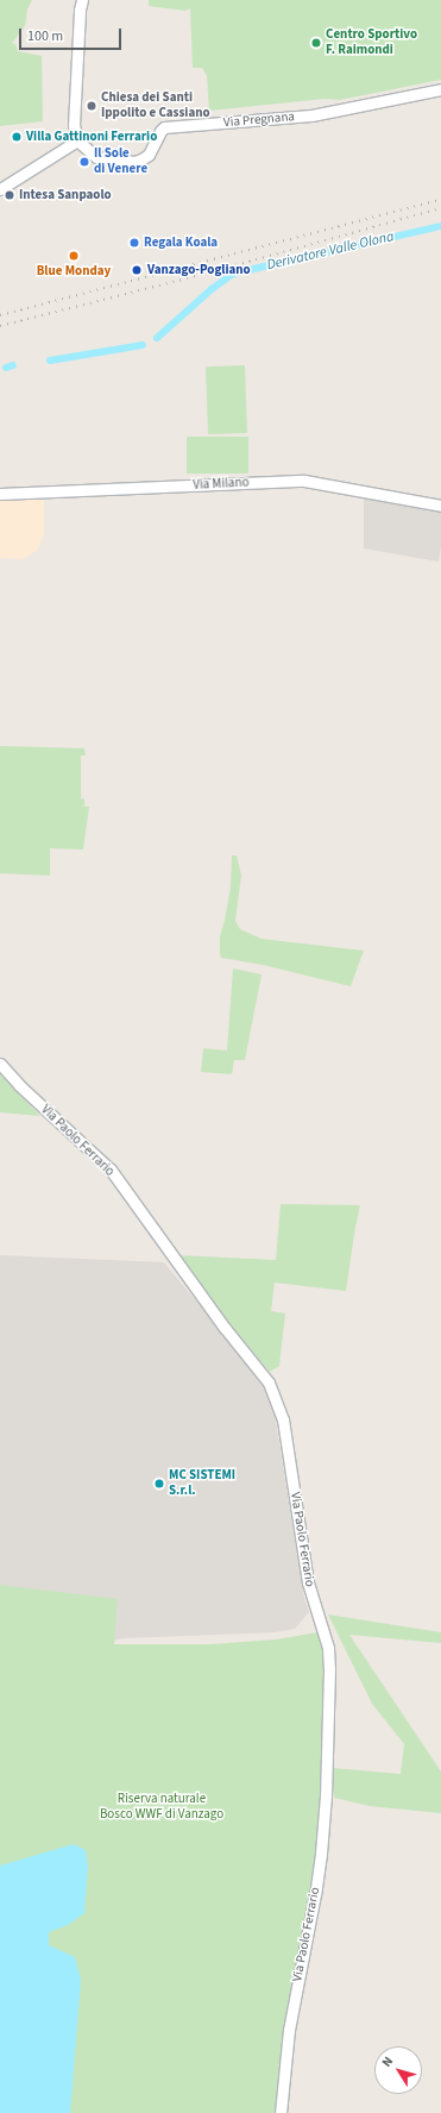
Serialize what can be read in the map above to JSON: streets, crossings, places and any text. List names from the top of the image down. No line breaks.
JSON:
{"streets":{"street":["Via Pregnana","Via Milano","Via Paolo Ferrario"]},"water":["Derivatore Valle Olona"],"parks":["Riserva naturale Bosco WWF di Vanzago"],"places":["Centro Sportivo F. Raimondi","Chiesa dei Santi Ippolito e Cassiano","Villa Gattinoni Ferrario","Il Sole di Venere","Intesa Sanpaolo","Regala Koala","Blue Monday","Vanzago-Pogliano","MC SISTEMI S.r.l."],"scale_bar":"100 m","north":"top left"}
